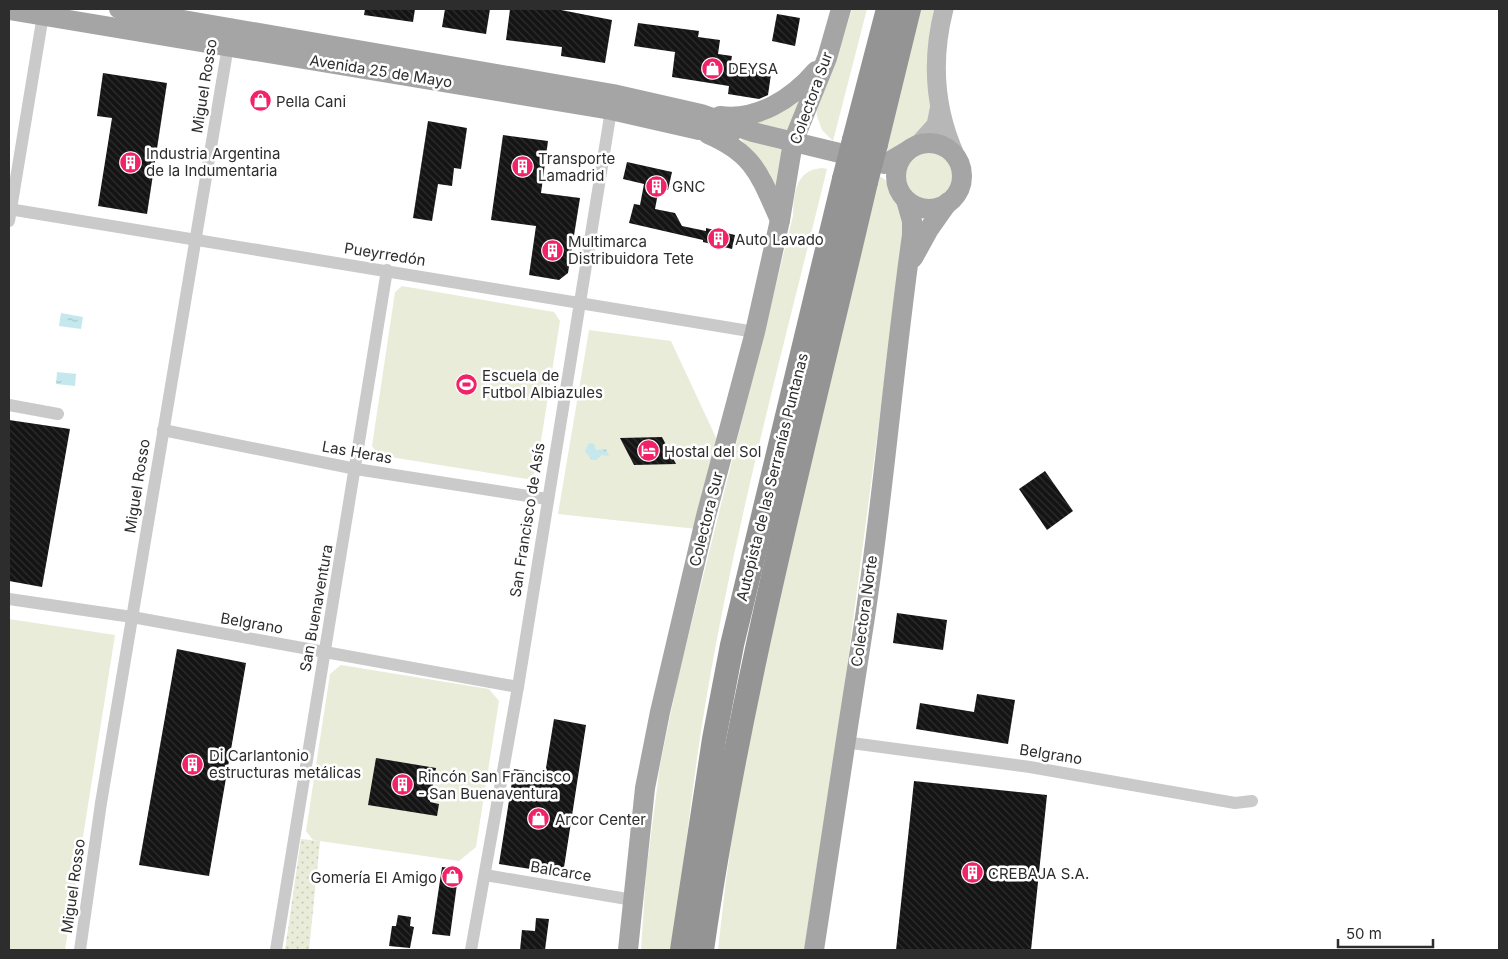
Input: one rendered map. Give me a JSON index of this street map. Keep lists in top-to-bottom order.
{
  "streets": {
    "highway": ["Autopista de las Serranías Puntanas"],
    "main road": ["Avenida 25 de Mayo", "Colectora Sur", "Colectora Norte"],
    "street": [
      "Miguel Rosso",
      "Pueyrredón",
      "Las Heras",
      "San Francisco de Asís",
      "San Buenaventura",
      "Belgrano",
      "Balcarce"
    ]
  },
  "crossings": [
    ["Avenida 25 de Mayo", "Miguel Rosso"],
    ["Avenida 25 de Mayo", "Colectora Sur"],
    ["Avenida 25 de Mayo", "Autopista de las Serranías Puntanas"],
    ["Avenida 25 de Mayo", "San Francisco de Asís"],
    ["Avenida 25 de Mayo", "Colectora Norte"],
    ["Miguel Rosso", "Pueyrredón"],
    ["Miguel Rosso", "Las Heras"],
    ["Miguel Rosso", "Belgrano"],
    ["Colectora Sur", "Pueyrredón"],
    ["Colectora Sur", "Balcarce"],
    ["Pueyrredón", "San Francisco de Asís"],
    ["Pueyrredón", "San Buenaventura"],
    ["Las Heras", "San Francisco de Asís"],
    ["Las Heras", "San Buenaventura"],
    ["San Francisco de Asís", "Belgrano"],
    ["San Francisco de Asís", "Balcarce"],
    ["San Buenaventura", "Belgrano"],
    ["Colectora Norte", "Belgrano"]
  ],
  "places": {
    "shop": [
      "DEYSA",
      "Pella Cani",
      "Arcor Center",
      "Gomería El Amigo"
    ],
    "building": [
      "Industria Argentina de la Indumentaria",
      "Transporte Lamadrid",
      "GNC",
      "Auto Lavado",
      "Multimarca Distribuidora Tete",
      "Di Carlantonio estructuras metálicas",
      "Rincón San Francisco - San Buenaventura",
      "CREBAJA S.A."
    ],
    "sports": ["Escuela de Futbol Albiazules"],
    "hotel": ["Hostal del Sol"]
  },
  "scale_bar": "50 m"
}
